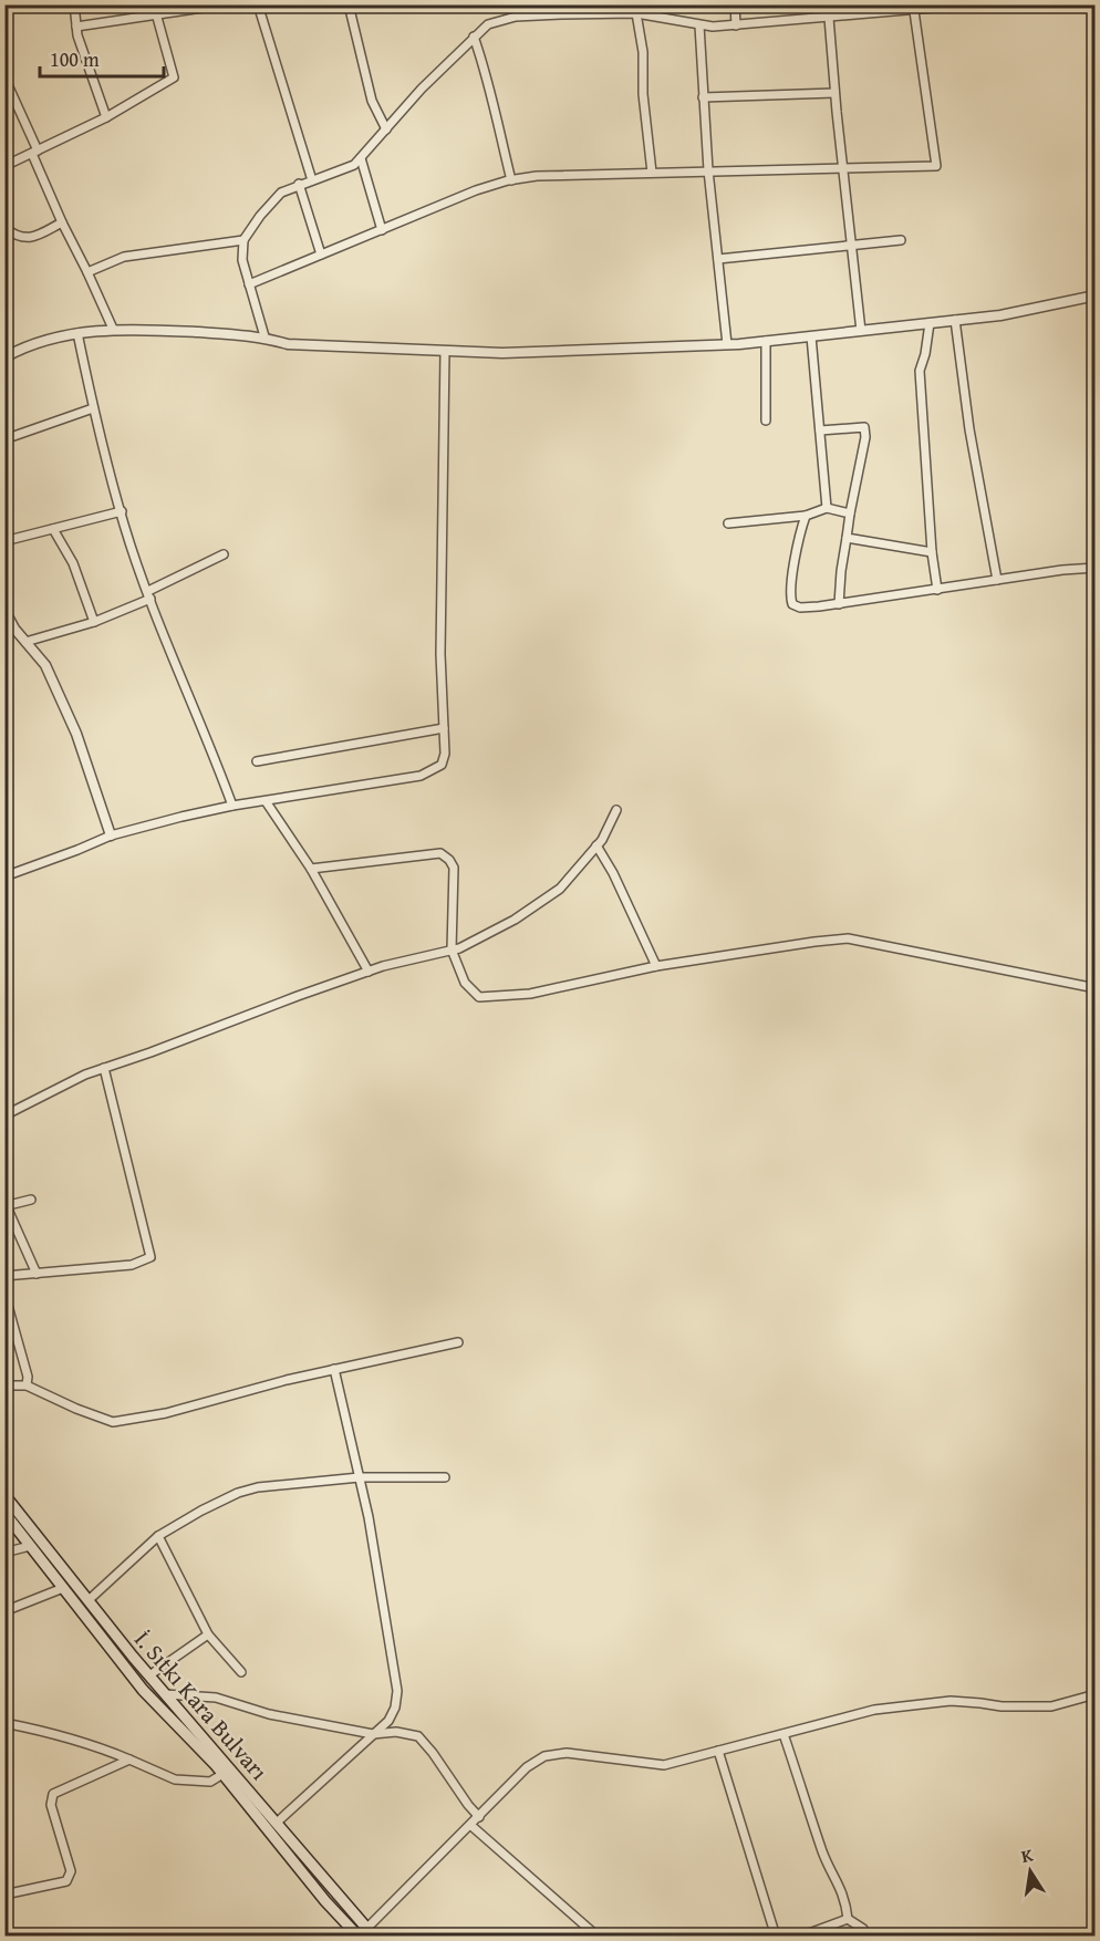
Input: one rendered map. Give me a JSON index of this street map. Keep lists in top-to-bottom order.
{
  "streets": {
    "main road": ["İ. Sıtkı Kara Bulvarı"]
  },
  "scale_bar": "100 m",
  "north": "top"
}
